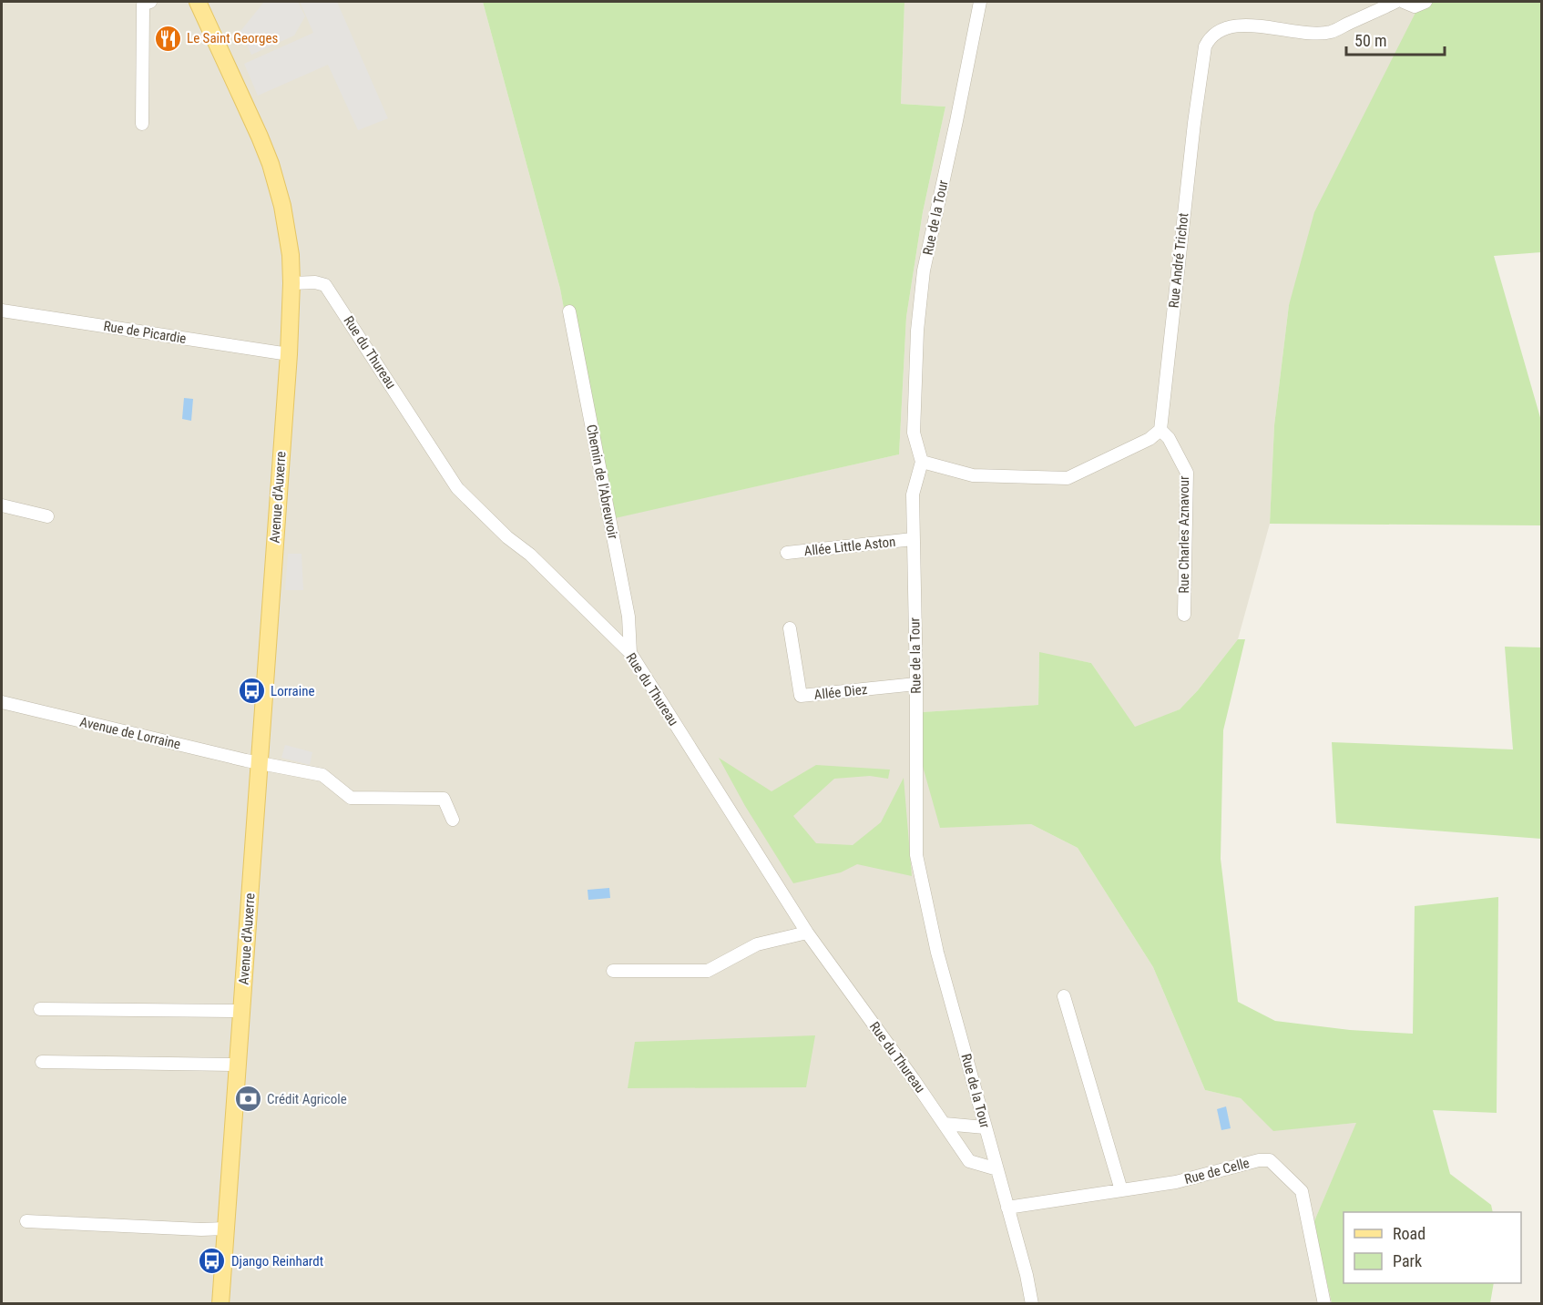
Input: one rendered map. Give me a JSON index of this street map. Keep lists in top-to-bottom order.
{
  "streets": {
    "main road": ["Avenue d'Auxerre"],
    "street": [
      "Rue de la Tour",
      "Rue André Trichot",
      "Rue de Picardie",
      "Rue du Thureau",
      "Chemin de l'Abreuvoir",
      "Rue Charles Aznavour",
      "Allée Little Aston",
      "Allée Diez",
      "Avenue de Lorraine",
      "Rue de Celle"
    ]
  },
  "crossings": [
    ["Rue de la Tour", "Rue du Thureau"],
    ["Rue de la Tour", "Allée Little Aston"],
    ["Rue de la Tour", "Allée Diez"],
    ["Rue de la Tour", "Rue de Celle"],
    ["Rue André Trichot", "Rue Charles Aznavour"],
    ["Rue de Picardie", "Avenue d'Auxerre"],
    ["Rue du Thureau", "Chemin de l'Abreuvoir"],
    ["Rue du Thureau", "Avenue d'Auxerre"],
    ["Avenue d'Auxerre", "Avenue de Lorraine"]
  ],
  "places": {
    "restaurant": ["Le Saint Georges"],
    "bus stop": ["Lorraine", "Django Reinhardt"],
    "bank": ["Crédit Agricole"]
  },
  "legend": ["Road", "Park"],
  "scale_bar": "50 m"
}
